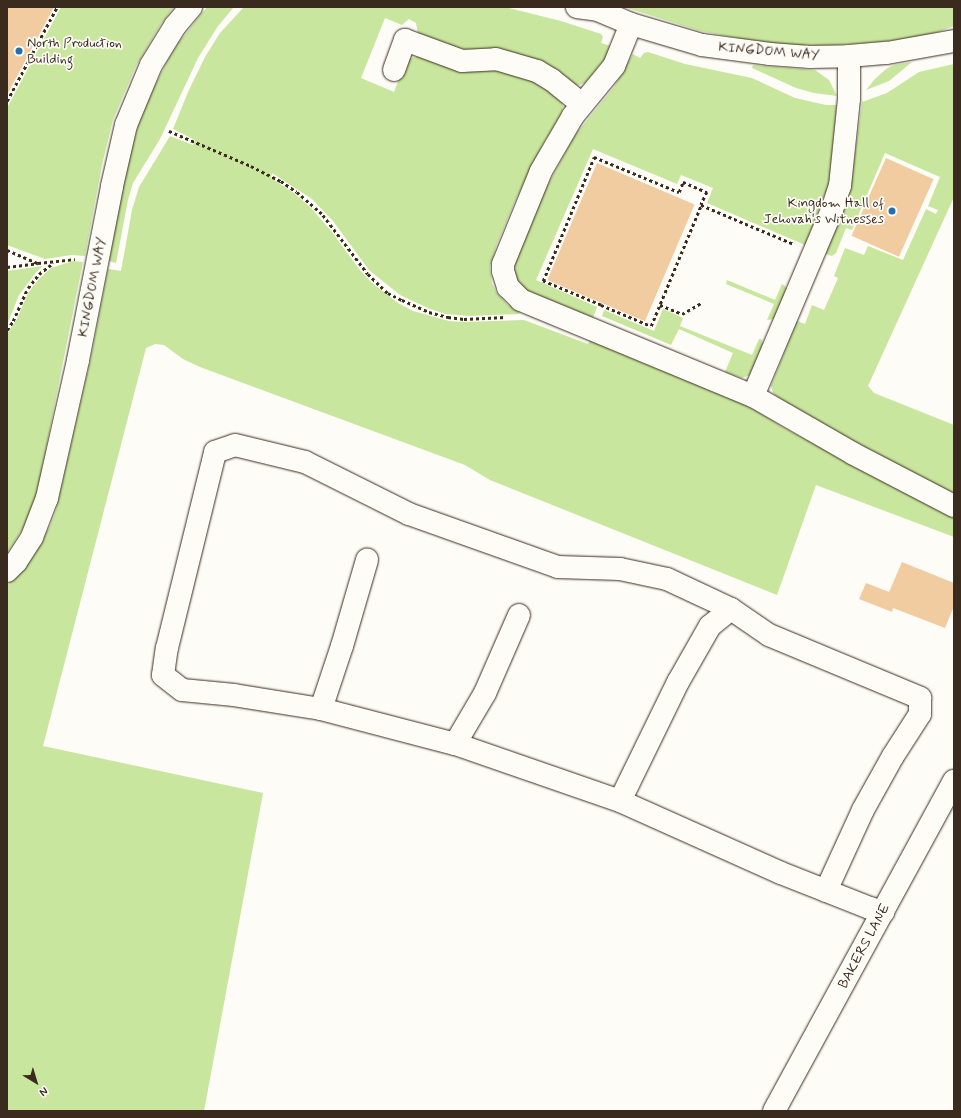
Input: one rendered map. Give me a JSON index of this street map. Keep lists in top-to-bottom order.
{
  "streets": {
    "street": ["KINGDOM WAY", "BAKERS LANE"]
  },
  "places": ["North Production Building", "Kingdom Hall of Jehovah's Witnesses"],
  "north": "bottom right"
}
